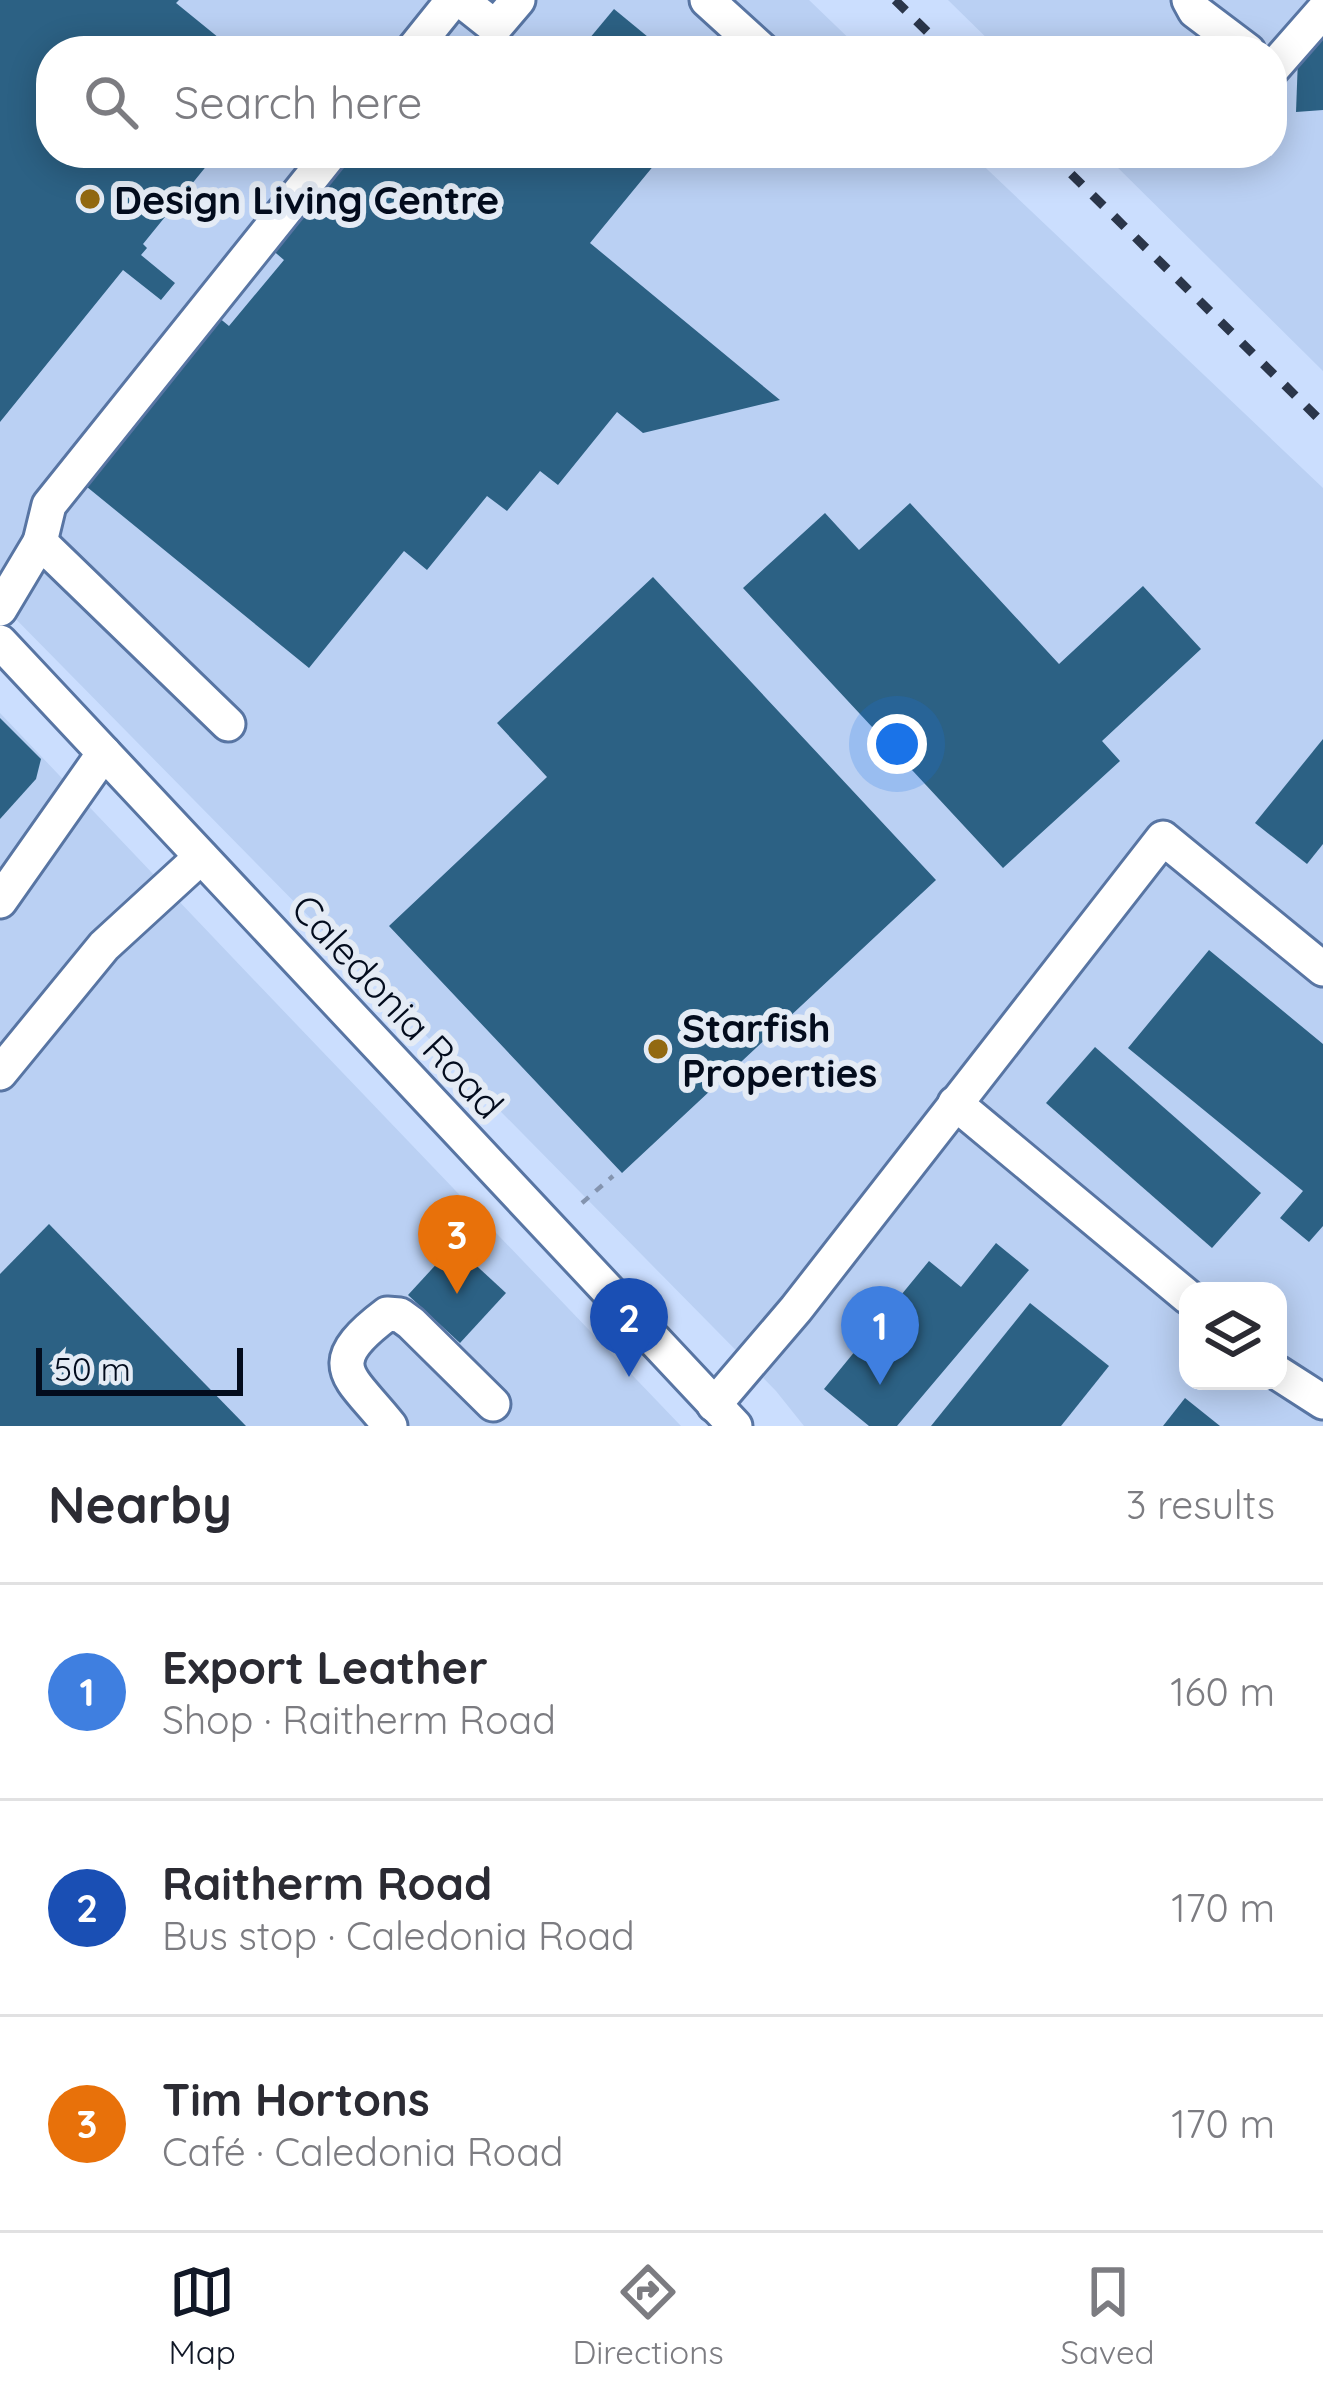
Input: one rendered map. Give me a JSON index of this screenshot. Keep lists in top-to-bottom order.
{
  "streets": {
    "street": ["Caledonia Road"]
  },
  "places": ["Design Living Centre", "Starfish Properties"],
  "scale_bar": "50 m",
  "page": {
    "search": "Search here",
    "pins": ["3", "2", "1"],
    "scale": "50 m",
    "heading": ["Nearby", "3 results"],
    "list": [
      {
        "mark": "1",
        "name": "Export Leather",
        "note": "Shop · Raitherm Road",
        "value": "160 m"
      },
      {
        "mark": "2",
        "name": "Raitherm Road",
        "note": "Bus stop · Caledonia Road",
        "value": "170 m"
      },
      {
        "mark": "3",
        "name": "Tim Hortons",
        "note": "Café · Caledonia Road",
        "value": "170 m"
      }
    ],
    "nav": ["Map", "Directions", "Saved"]
  }
}
